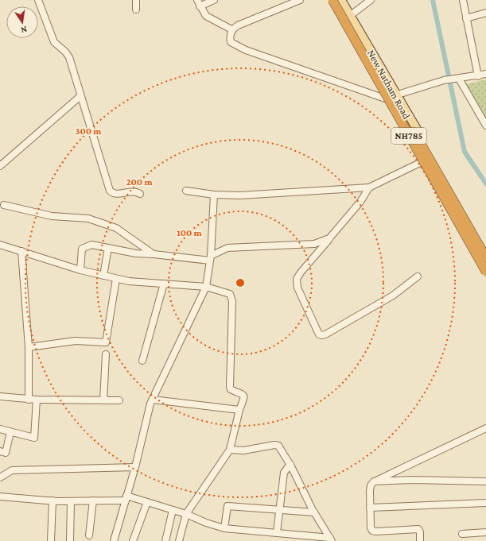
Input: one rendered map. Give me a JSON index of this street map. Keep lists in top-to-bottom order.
{
  "streets": {
    "highway": ["NH785"],
    "main road": ["New Natham Road"]
  },
  "crossings": [
    ["New Natham Road", "NH785"]
  ],
  "north": "bottom",
  "rings": ["300 m", "200 m", "100 m"]
}
